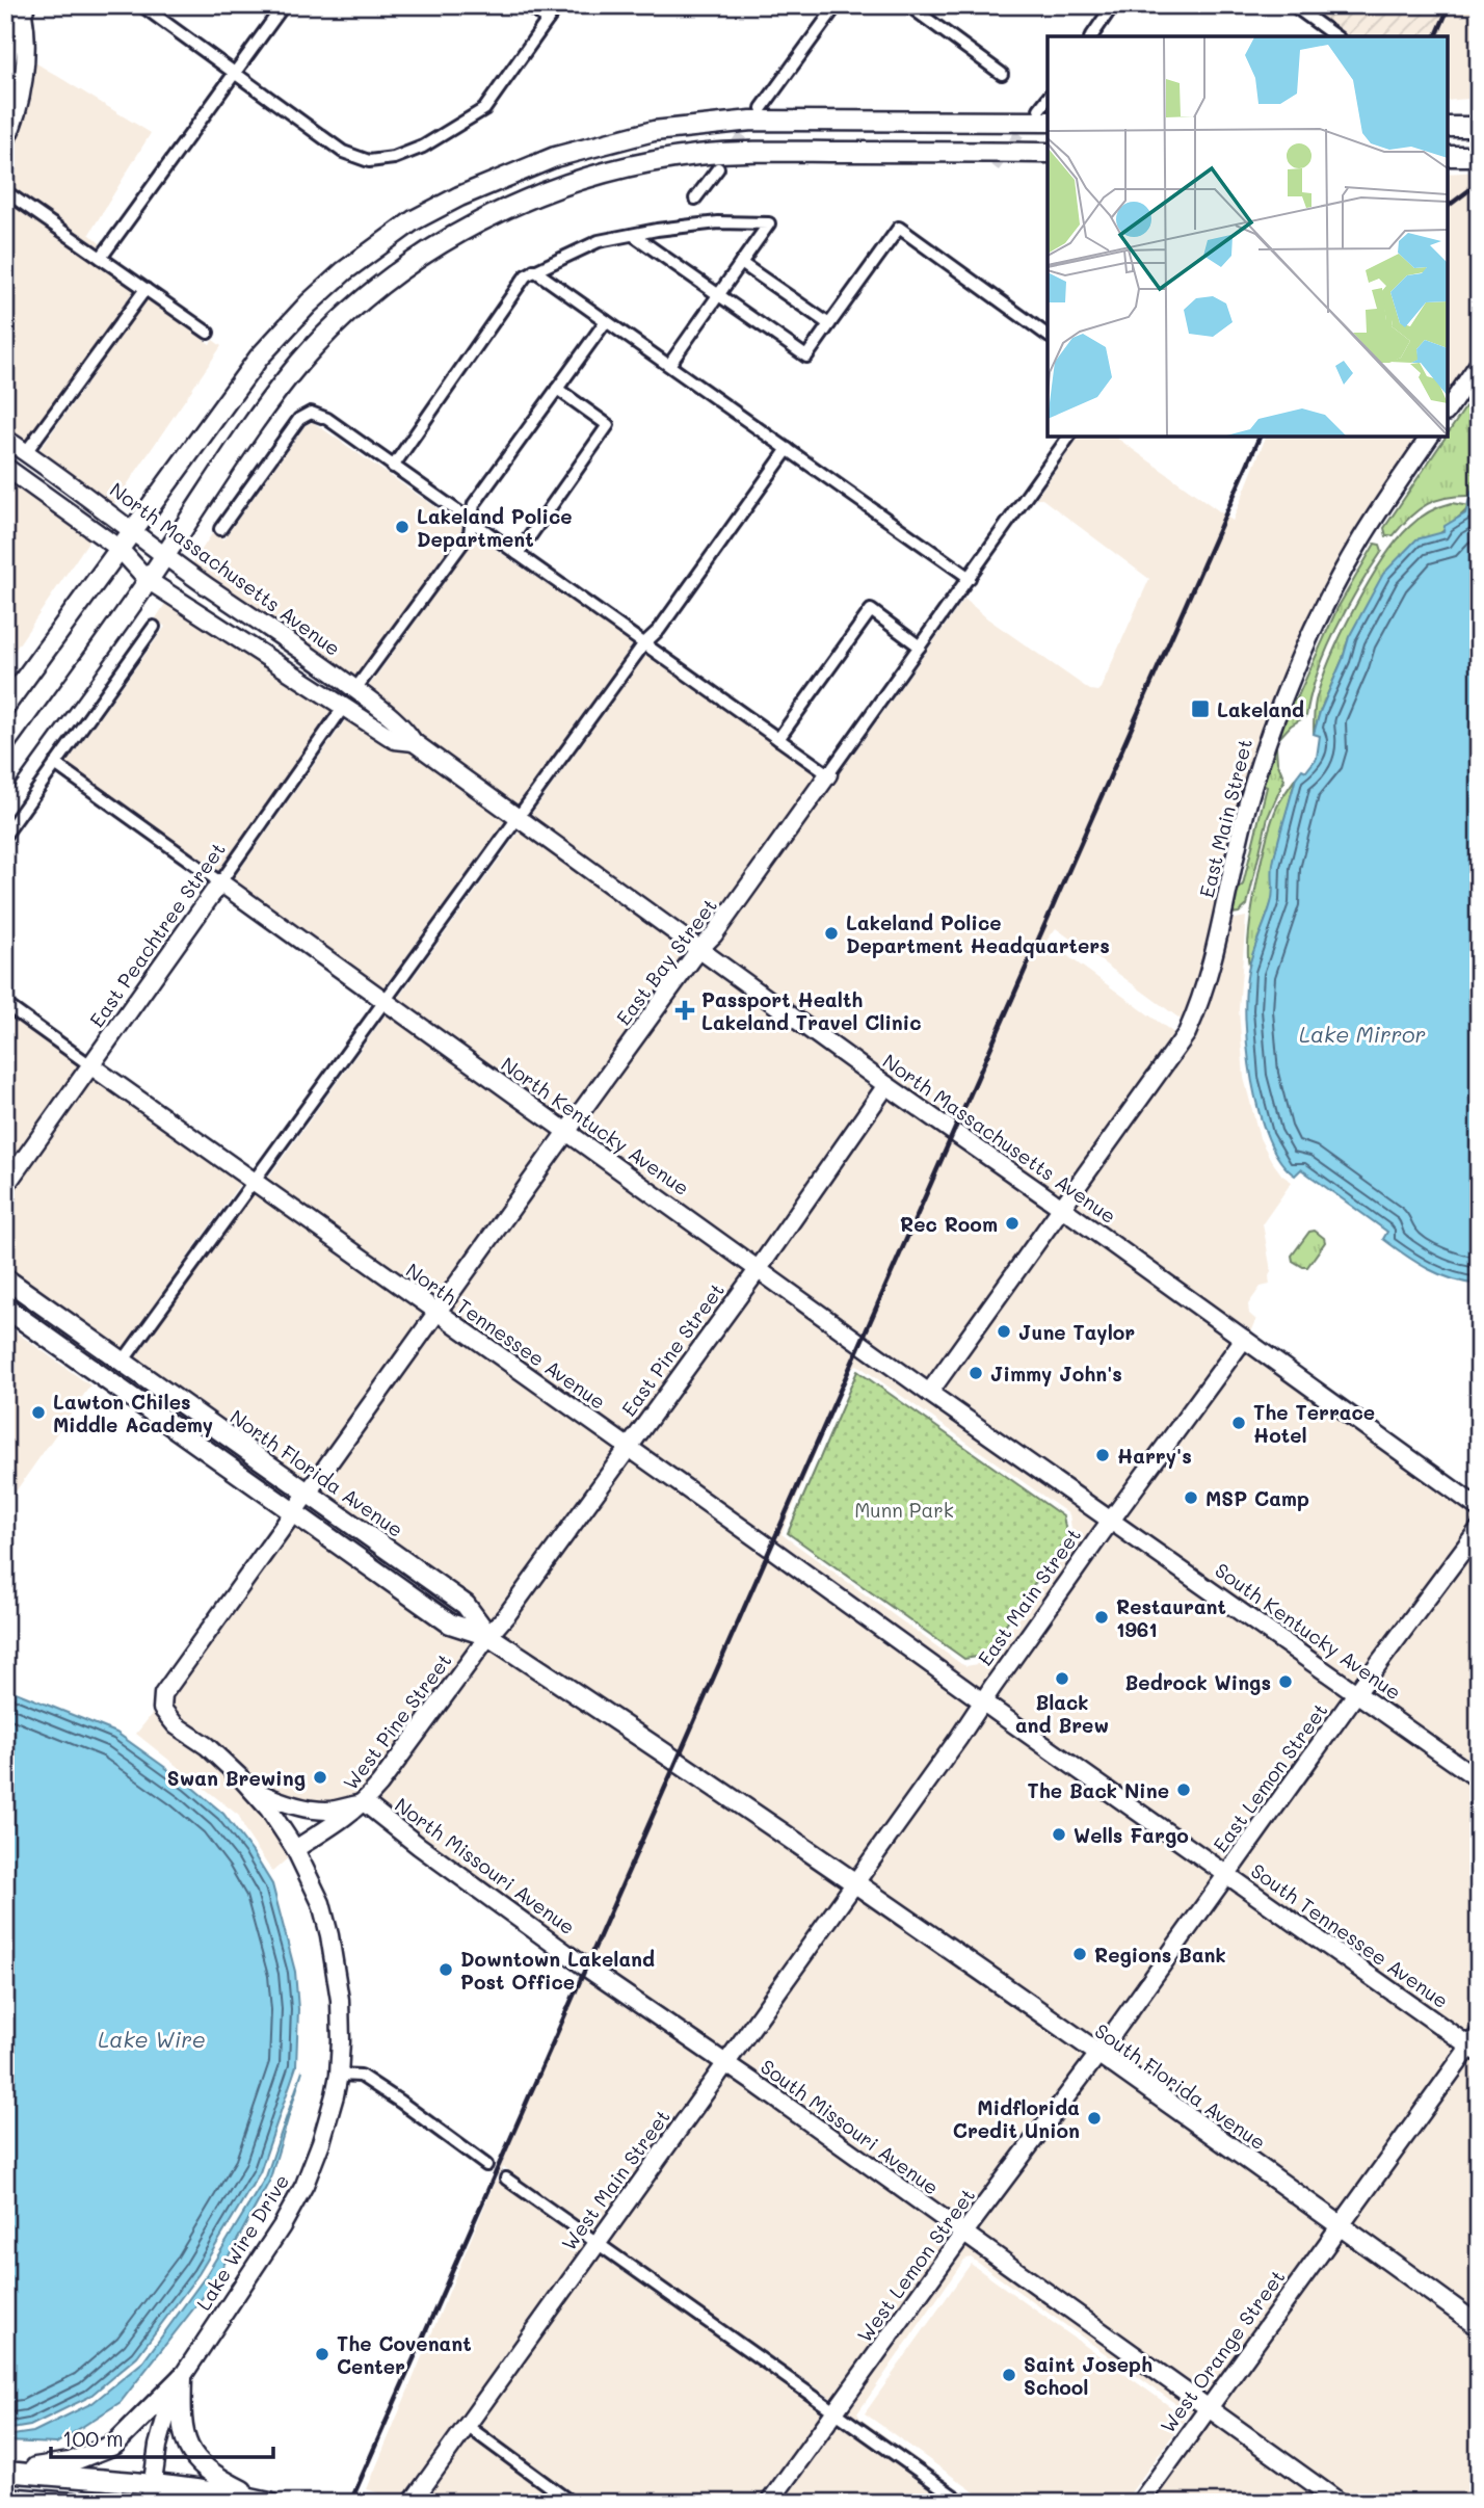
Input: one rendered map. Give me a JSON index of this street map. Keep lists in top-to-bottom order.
{
  "streets": {
    "main road": ["North Florida Avenue", "South Florida Avenue"],
    "street": [
      "North Massachusetts Avenue",
      "East Main Street",
      "East Peachtree Street",
      "East Bay Street",
      "North Kentucky Avenue",
      "North Tennessee Avenue",
      "East Pine Street",
      "South Kentucky Avenue",
      "West Pine Street",
      "East Lemon Street",
      "North Missouri Avenue",
      "South Tennessee Avenue",
      "South Missouri Avenue",
      "West Main Street",
      "Lake Wire Drive",
      "West Lemon Street",
      "West Orange Street"
    ]
  },
  "crossings": [
    ["North Massachusetts Avenue", "East Main Street"],
    ["North Massachusetts Avenue", "East Peachtree Street"],
    ["North Massachusetts Avenue", "East Bay Street"],
    ["North Massachusetts Avenue", "East Pine Street"],
    ["East Main Street", "North Kentucky Avenue"],
    ["East Main Street", "North Tennessee Avenue"],
    ["East Main Street", "North Florida Avenue"],
    ["East Main Street", "South Kentucky Avenue"],
    ["East Main Street", "South Tennessee Avenue"],
    ["East Main Street", "South Florida Avenue"],
    ["East Main Street", "West Main Street"],
    ["East Peachtree Street", "North Kentucky Avenue"],
    ["East Peachtree Street", "North Tennessee Avenue"],
    ["East Bay Street", "North Kentucky Avenue"],
    ["East Bay Street", "North Tennessee Avenue"],
    ["East Bay Street", "North Florida Avenue"],
    ["East Bay Street", "Lake Wire Drive"],
    ["North Kentucky Avenue", "East Pine Street"],
    ["North Kentucky Avenue", "South Kentucky Avenue"],
    ["North Tennessee Avenue", "East Pine Street"],
    ["North Tennessee Avenue", "South Tennessee Avenue"],
    ["East Pine Street", "North Florida Avenue"],
    ["East Pine Street", "West Pine Street"],
    ["North Florida Avenue", "West Pine Street"],
    ["North Florida Avenue", "South Florida Avenue"],
    ["North Florida Avenue", "West Main Street"],
    ["South Kentucky Avenue", "East Lemon Street"],
    ["West Pine Street", "North Missouri Avenue"],
    ["West Pine Street", "Lake Wire Drive"],
    ["East Lemon Street", "South Tennessee Avenue"],
    ["East Lemon Street", "South Florida Avenue"],
    ["East Lemon Street", "West Lemon Street"],
    ["North Missouri Avenue", "South Missouri Avenue"],
    ["North Missouri Avenue", "West Main Street"],
    ["South Tennessee Avenue", "West Orange Street"],
    ["South Florida Avenue", "West Main Street"],
    ["South Florida Avenue", "West Lemon Street"],
    ["South Florida Avenue", "West Orange Street"],
    ["South Missouri Avenue", "West Main Street"],
    ["South Missouri Avenue", "West Lemon Street"],
    ["South Missouri Avenue", "West Orange Street"]
  ],
  "water": ["Lake Mirror", "Lake Wire"],
  "parks": ["Munn Park"],
  "places": {
    "other": [
      "Lakeland Police Department",
      "Lakeland Police Department Headquarters",
      "Rec Room",
      "June Taylor",
      "Jimmy John's",
      "Lawton Chiles Middle Academy",
      "The Terrace Hotel",
      "Harry's",
      "MSP Camp",
      "Restaurant 1961",
      "Black and Brew",
      "Bedrock Wings",
      "Swan Brewing",
      "The Back Nine",
      "Wells Fargo",
      "Regions Bank",
      "Downtown Lakeland Post Office",
      "Midflorida Credit Union",
      "The Covenant Center",
      "Saint Joseph School"
    ],
    "transit": ["Lakeland"],
    "health": ["Passport Health Lakeland Travel Clinic"]
  },
  "scale_bar": "100 m"
}
